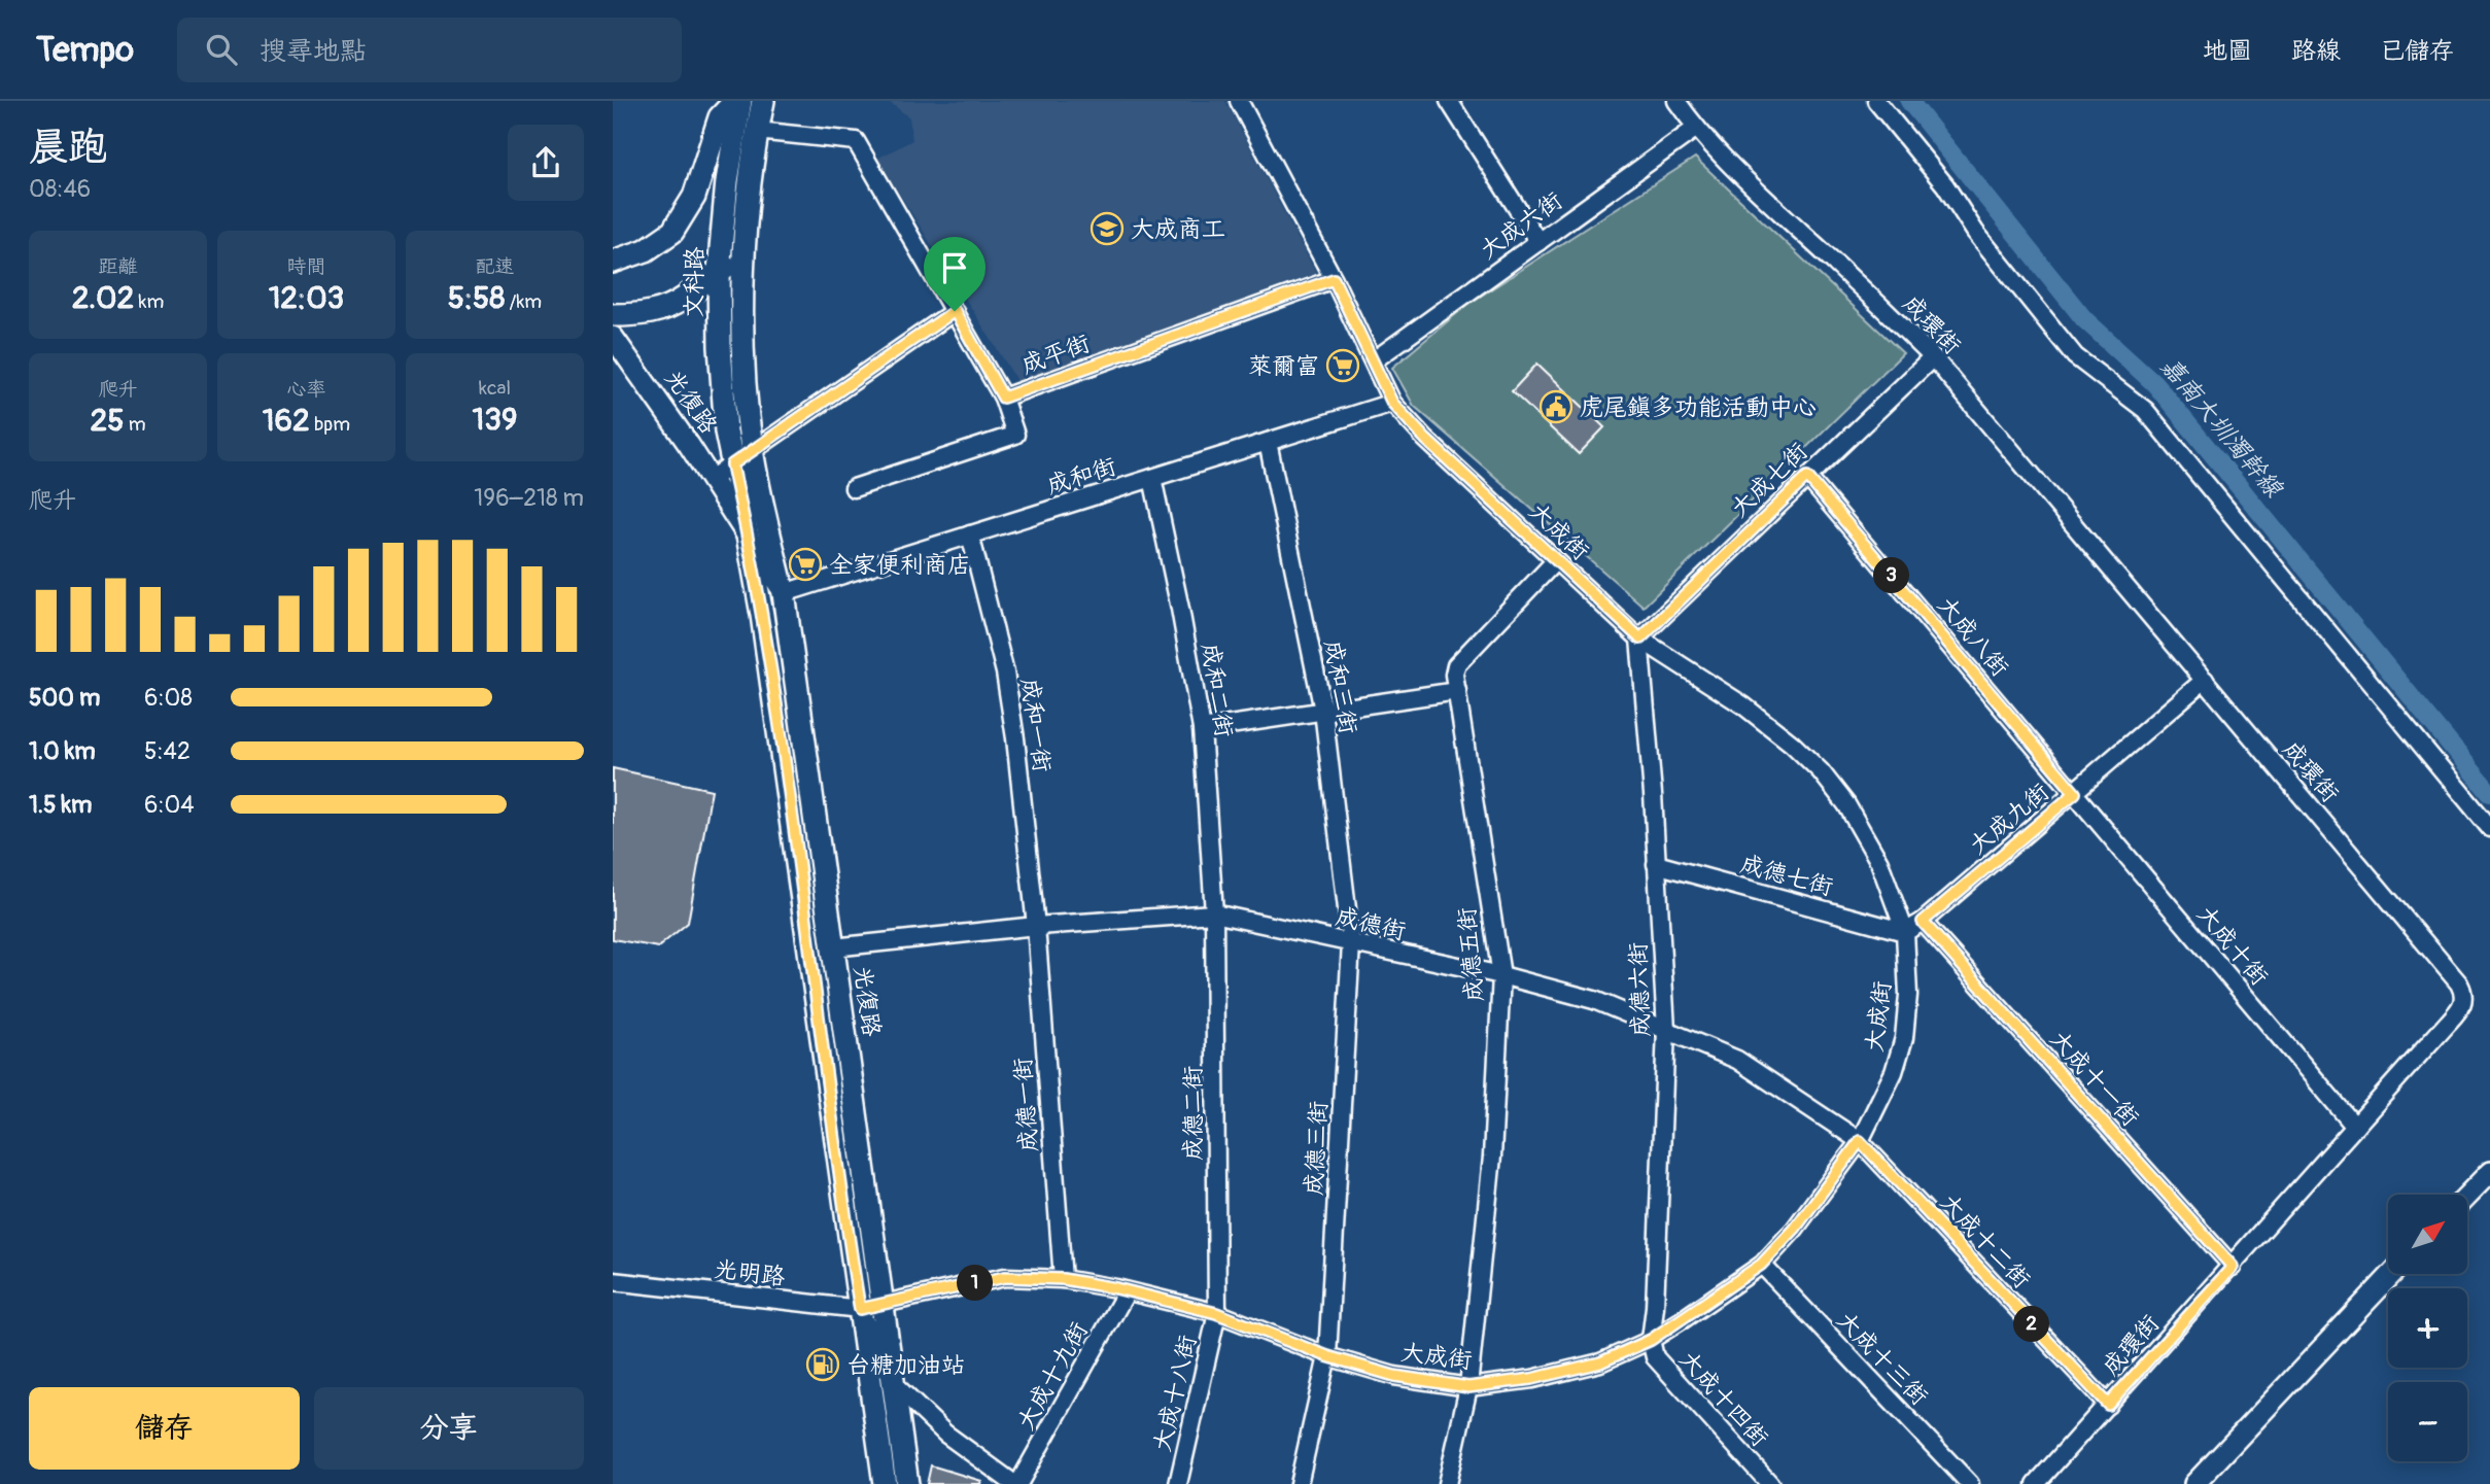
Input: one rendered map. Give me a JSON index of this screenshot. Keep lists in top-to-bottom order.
{
  "streets": {
    "main road": ["文科路", "光復路"],
    "street": [
      "大成六街",
      "成環街",
      "成平街",
      "成和街",
      "大成七街",
      "大成街",
      "大成八街",
      "成和三街",
      "成和二街",
      "成和一街",
      "大成九街",
      "成德七街",
      "成德街",
      "大成十街",
      "成德五街",
      "成德六街",
      "大成十一街",
      "成德一街",
      "成德二街",
      "成德三街",
      "大成十二街",
      "光明路",
      "大成十三街",
      "大成十九街",
      "大成十八街",
      "大成十四街"
    ]
  },
  "crossings": [
    ["大成六街", "成環街"],
    ["大成六街", "大成街"],
    ["文科路", "光復路"],
    ["成環街", "大成七街"],
    ["成環街", "大成九街"],
    ["成環街", "大成十街"],
    ["成環街", "大成十一街"],
    ["成環街", "大成十二街"],
    ["成平街", "大成街"],
    ["光復路", "成和街"],
    ["光復路", "大成街"],
    ["光復路", "成德街"],
    ["光復路", "光明路"],
    ["成和街", "大成街"],
    ["成和街", "成和三街"],
    ["成和街", "成和二街"],
    ["成和街", "成和一街"],
    ["大成七街", "大成街"],
    ["大成七街", "大成八街"],
    ["大成七街", "成德六街"],
    ["大成街", "大成九街"],
    ["大成街", "成德七街"],
    ["大成街", "成德街"],
    ["大成街", "成德五街"],
    ["大成街", "成德六街"],
    ["大成街", "成德一街"],
    ["大成街", "成德二街"],
    ["大成街", "成德三街"],
    ["大成街", "大成十二街"],
    ["大成街", "光明路"],
    ["大成街", "大成十三街"],
    ["大成街", "大成十九街"],
    ["大成街", "大成十八街"],
    ["大成街", "大成十四街"],
    ["大成八街", "大成九街"],
    ["大成八街", "大成十街"],
    ["成和三街", "成德街"],
    ["成和三街", "成德三街"],
    ["成和二街", "成德街"],
    ["成和二街", "成德二街"],
    ["成和一街", "成德街"],
    ["成和一街", "成德一街"],
    ["大成九街", "成德七街"],
    ["大成九街", "大成十街"],
    ["大成九街", "大成十一街"],
    ["成德七街", "成德六街"],
    ["成德街", "成德五街"],
    ["成德街", "成德六街"],
    ["成德街", "成德一街"],
    ["成德街", "成德二街"],
    ["成德街", "成德三街"],
    ["成德街", "大成十二街"],
    ["成德六街", "大成十四街"],
    ["成德二街", "大成十八街"]
  ],
  "water": ["嘉南大圳濁幹線"],
  "places": {
    "school or university": ["大成商工"],
    "supermarket": ["萊爾富", "全家便利商店"],
    "public building": ["虎尾鎮多功能活動中心"],
    "fuel station": ["台糖加油站"]
  },
  "north": "top right",
  "page": {
    "header": "Tempo",
    "search": "搜尋地點",
    "nav": ["地圖", "路線", "已儲存"],
    "heading": ["晨跑", "08:46"],
    "stats": [
      ["距離", "2.02 km"],
      ["時間", "12:03"],
      ["配速", "5:58 /km"],
      ["爬升", "25 m"],
      ["心率", "162 bpm"],
      ["kcal", "139"]
    ],
    "chart": ["爬升", "196–218 m"],
    "pins": ["3", "1", "2"],
    "list": [
      {
        "name": "500 m",
        "note": "6:08"
      },
      {
        "name": "1.0 km",
        "note": "5:42"
      },
      {
        "name": "1.5 km",
        "note": "6:04"
      }
    ],
    "map_buttons": ["+", "−"],
    "buttons": ["儲存", "分享"]
  }
}
